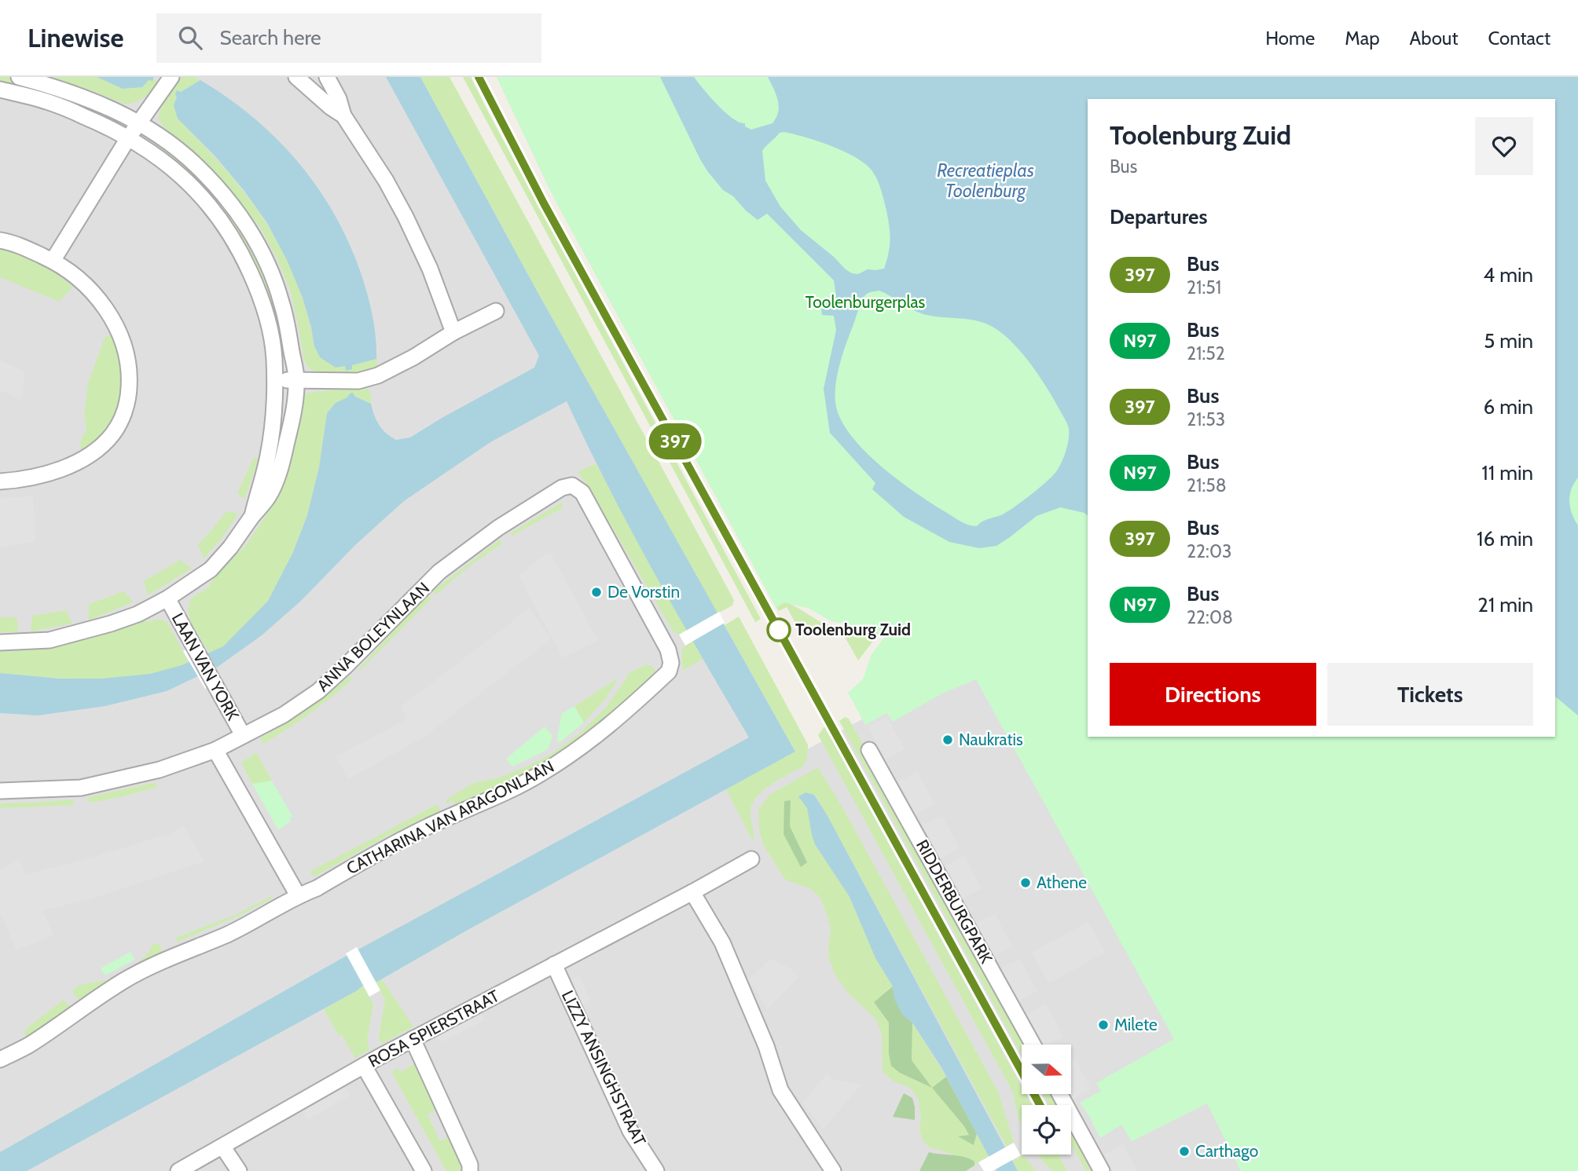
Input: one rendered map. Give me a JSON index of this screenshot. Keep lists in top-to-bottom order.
{
  "streets": {
    "street": [
      "ANNA BOLEYNLAAN",
      "LAAN VAN YORK",
      "CATHARINA VAN ARAGONLAAN",
      "RIDDERBURGPARK",
      "ROSA SPIERSTRAAT",
      "LIZZY ANSINGHSTRAAT"
    ]
  },
  "crossings": [
    ["ANNA BOLEYNLAAN", "LAAN VAN YORK"],
    ["ANNA BOLEYNLAAN", "CATHARINA VAN ARAGONLAAN"],
    ["ROSA SPIERSTRAAT", "LIZZY ANSINGHSTRAAT"]
  ],
  "water": ["Recreatieplas Toolenburg"],
  "parks": ["Toolenburgerplas"],
  "places": [
    "De Vorstin",
    "Toolenburg Zuid",
    "Naukratis",
    "Athene",
    "Milete",
    "Carthago"
  ],
  "lines": ["bus line 397"],
  "north": "right",
  "page": {
    "header": "Linewise",
    "search": "Search here",
    "nav": [
      "Home",
      "Map",
      "About",
      "Contact"
    ],
    "on_map": "397",
    "heading": [
      ["Toolenburg Zuid", "Bus"],
      "Departures"
    ],
    "list": [
      {
        "mark": "397",
        "name": "Bus",
        "note": "21:51",
        "value": "4 min"
      },
      {
        "mark": "N97",
        "name": "Bus",
        "note": "21:52",
        "value": "5 min"
      },
      {
        "mark": "397",
        "name": "Bus",
        "note": "21:53",
        "value": "6 min"
      },
      {
        "mark": "N97",
        "name": "Bus",
        "note": "21:58",
        "value": "11 min"
      },
      {
        "mark": "397",
        "name": "Bus",
        "note": "22:03",
        "value": "16 min"
      },
      {
        "mark": "N97",
        "name": "Bus",
        "note": "22:08",
        "value": "21 min"
      }
    ],
    "buttons": ["Directions", "Tickets"]
  }
}
